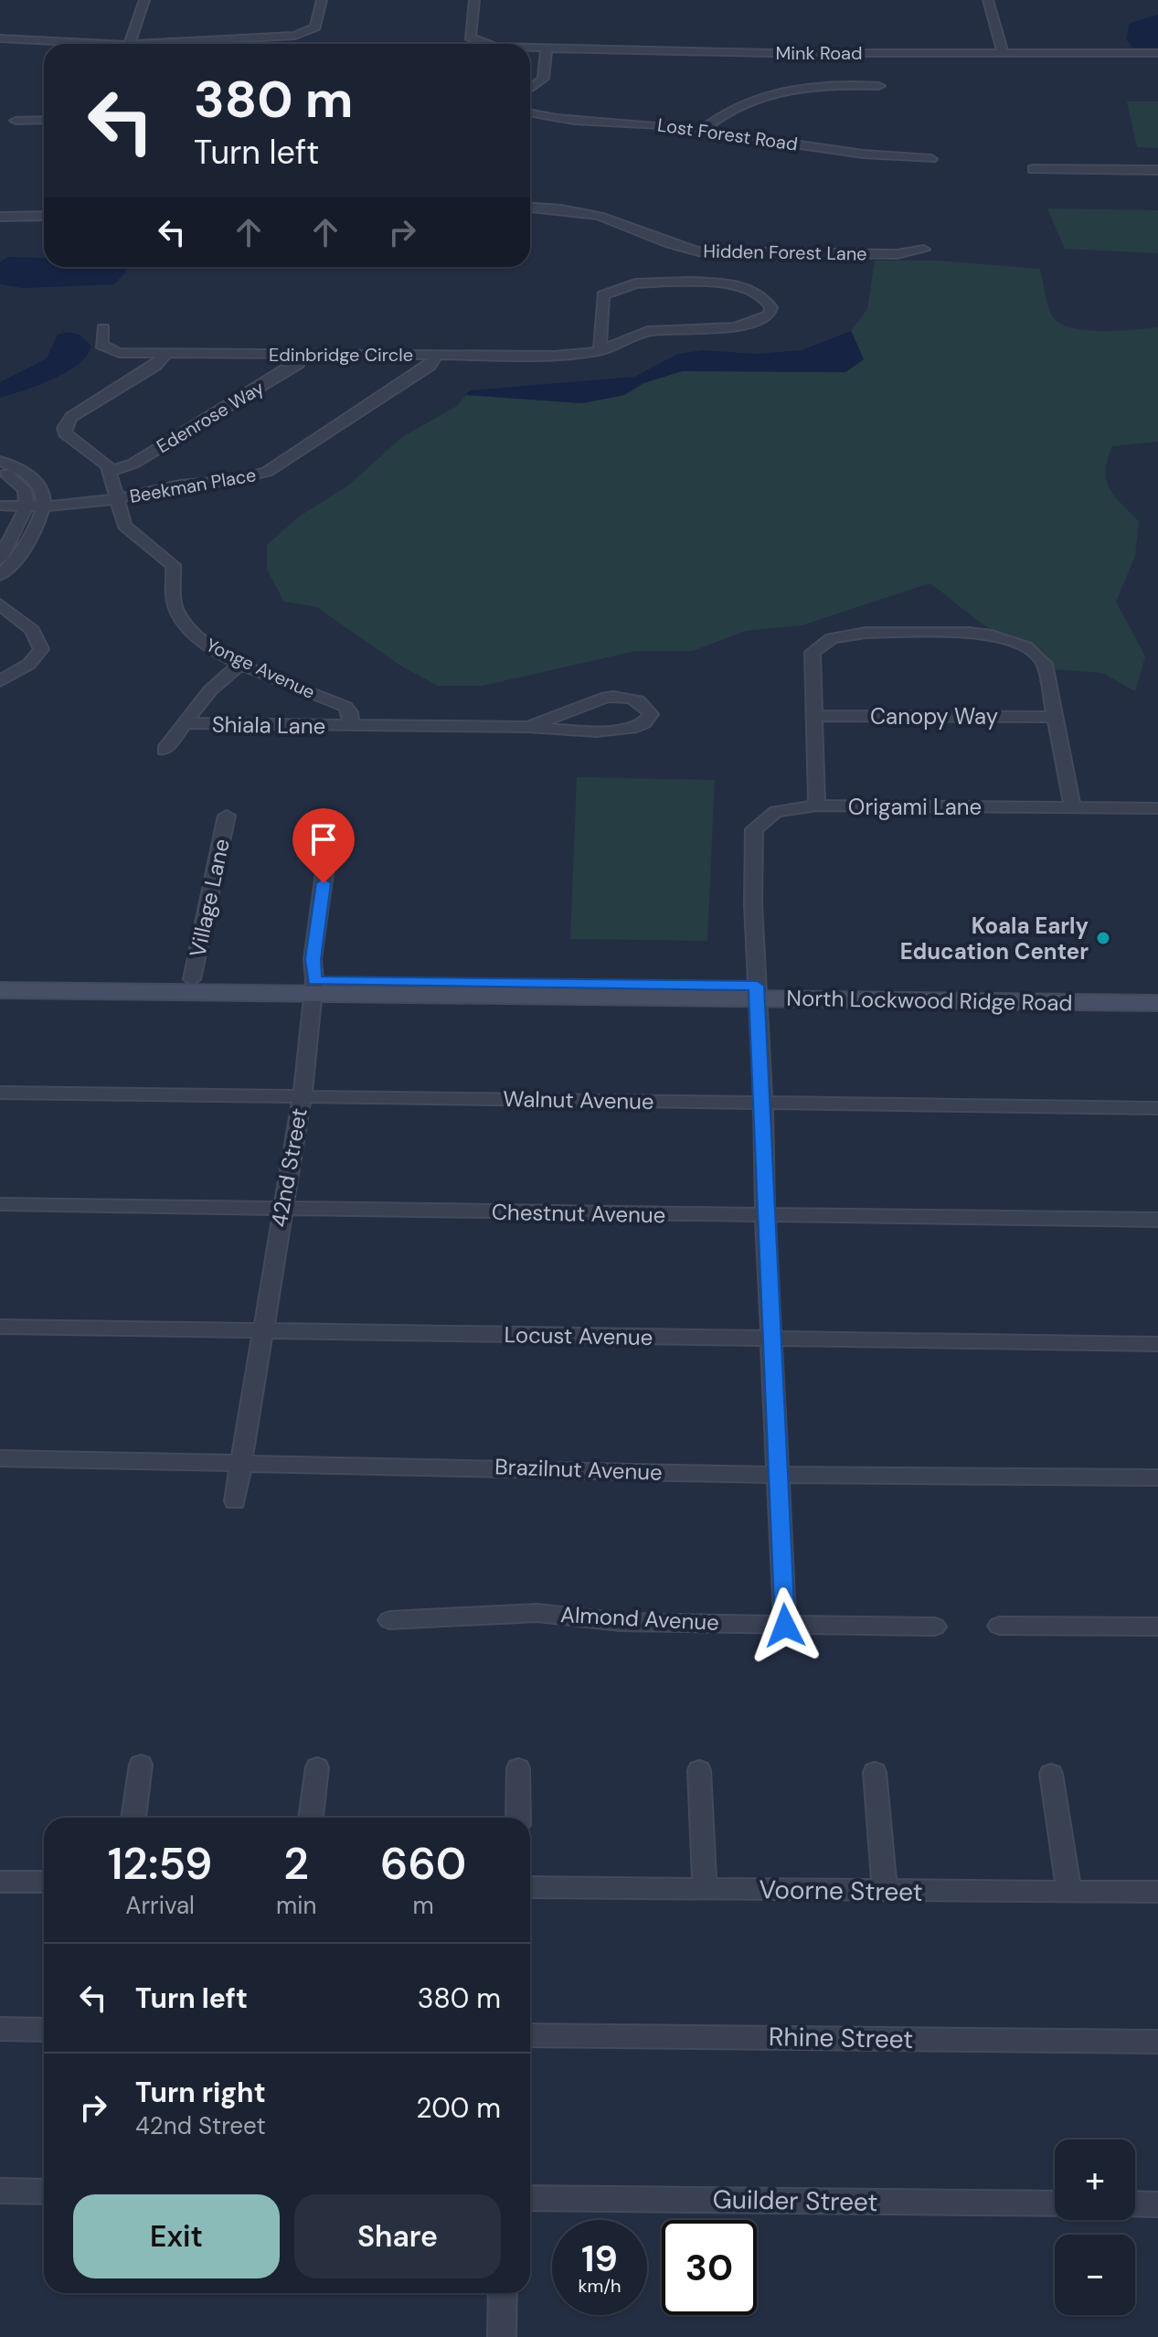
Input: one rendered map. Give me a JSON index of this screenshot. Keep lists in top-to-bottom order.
{
  "streets": {
    "main road": ["North Lockwood Ridge Road"],
    "street": [
      "Mink Road",
      "Lost Forest Road",
      "Hidden Forest Lane",
      "Edinbridge Circle",
      "Edenrose Way",
      "Beekman Place",
      "Yonge Avenue",
      "Canopy Way",
      "Shiala Lane",
      "Origami Lane",
      "Village Lane",
      "Walnut Avenue",
      "42nd Street",
      "Chestnut Avenue",
      "Locust Avenue",
      "Brazilnut Avenue",
      "Almond Avenue",
      "Voorne Street",
      "Rhine Street",
      "Guilder Street"
    ]
  },
  "crossings": [
    ["Edinbridge Circle", "Edenrose Way"],
    ["Edinbridge Circle", "Beekman Place"],
    ["Edenrose Way", "Yonge Avenue"],
    ["Beekman Place", "Yonge Avenue"],
    ["Yonge Avenue", "Shiala Lane"],
    ["Origami Lane", "North Lockwood Ridge Road"],
    ["Village Lane", "North Lockwood Ridge Road"],
    ["North Lockwood Ridge Road", "42nd Street"],
    ["Walnut Avenue", "42nd Street"],
    ["42nd Street", "Chestnut Avenue"],
    ["42nd Street", "Locust Avenue"],
    ["42nd Street", "Brazilnut Avenue"]
  ],
  "places": ["Koala Early Education Center"],
  "page": {
    "turn": ["380 m", "Turn left"],
    "eta": [
      "12:59",
      "Arrival",
      "2",
      "min",
      "660",
      "m"
    ],
    "list": [
      {
        "name": "Turn left",
        "value": "380 m"
      },
      {
        "name": "Turn right",
        "note": "42nd Street",
        "value": "200 m"
      }
    ],
    "map_buttons": ["+", "−"],
    "buttons": ["Exit", "Share"],
    "speed": "19 km/h",
    "limit": "30"
  }
}
